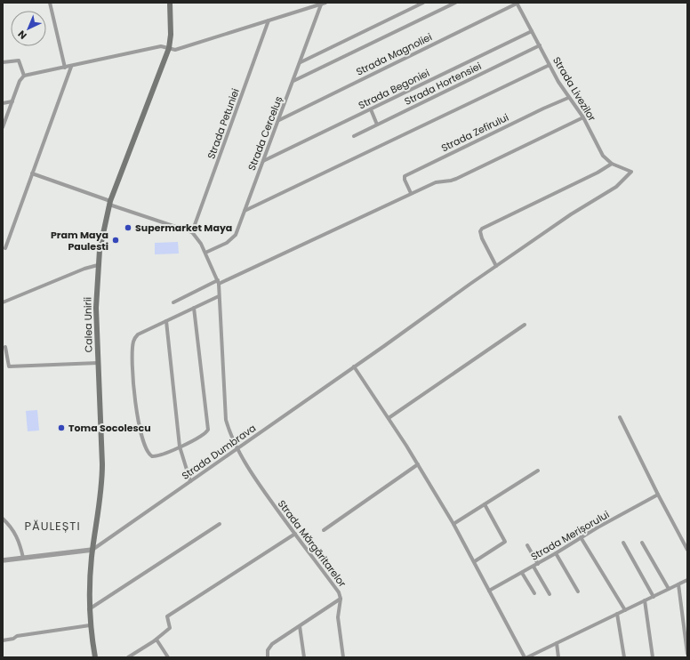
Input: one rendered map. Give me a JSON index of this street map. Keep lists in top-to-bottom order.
{
  "streets": {
    "main road": ["Calea Unirii"],
    "street": [
      "Strada Magnoliei",
      "Strada Hortensiei",
      "Strada Begoniei",
      "Strada Livezilor",
      "Strada Petuniei",
      "Strada Zefirului",
      "Strada Cerceluș",
      "Strada Dumbrava",
      "Strada Merișorului",
      "Strada Mărgăritarelor"
    ]
  },
  "crossings": [
    ["Strada Magnoliei", "Strada Livezilor"],
    ["Strada Magnoliei", "Strada Cerceluș"],
    ["Strada Hortensiei", "Strada Livezilor"],
    ["Strada Begoniei", "Strada Livezilor"],
    ["Strada Begoniei", "Strada Cerceluș"],
    ["Strada Livezilor", "Strada Zefirului"],
    ["Strada Livezilor", "Strada Dumbrava"],
    ["Calea Unirii", "Strada Dumbrava"],
    ["Strada Dumbrava", "Strada Mărgăritarelor"]
  ],
  "districts": ["PĂULEȘTI"],
  "places": ["Supermarket Maya", "Pram Maya Paulesti", "Toma Socolescu"],
  "north": "bottom left"
}
